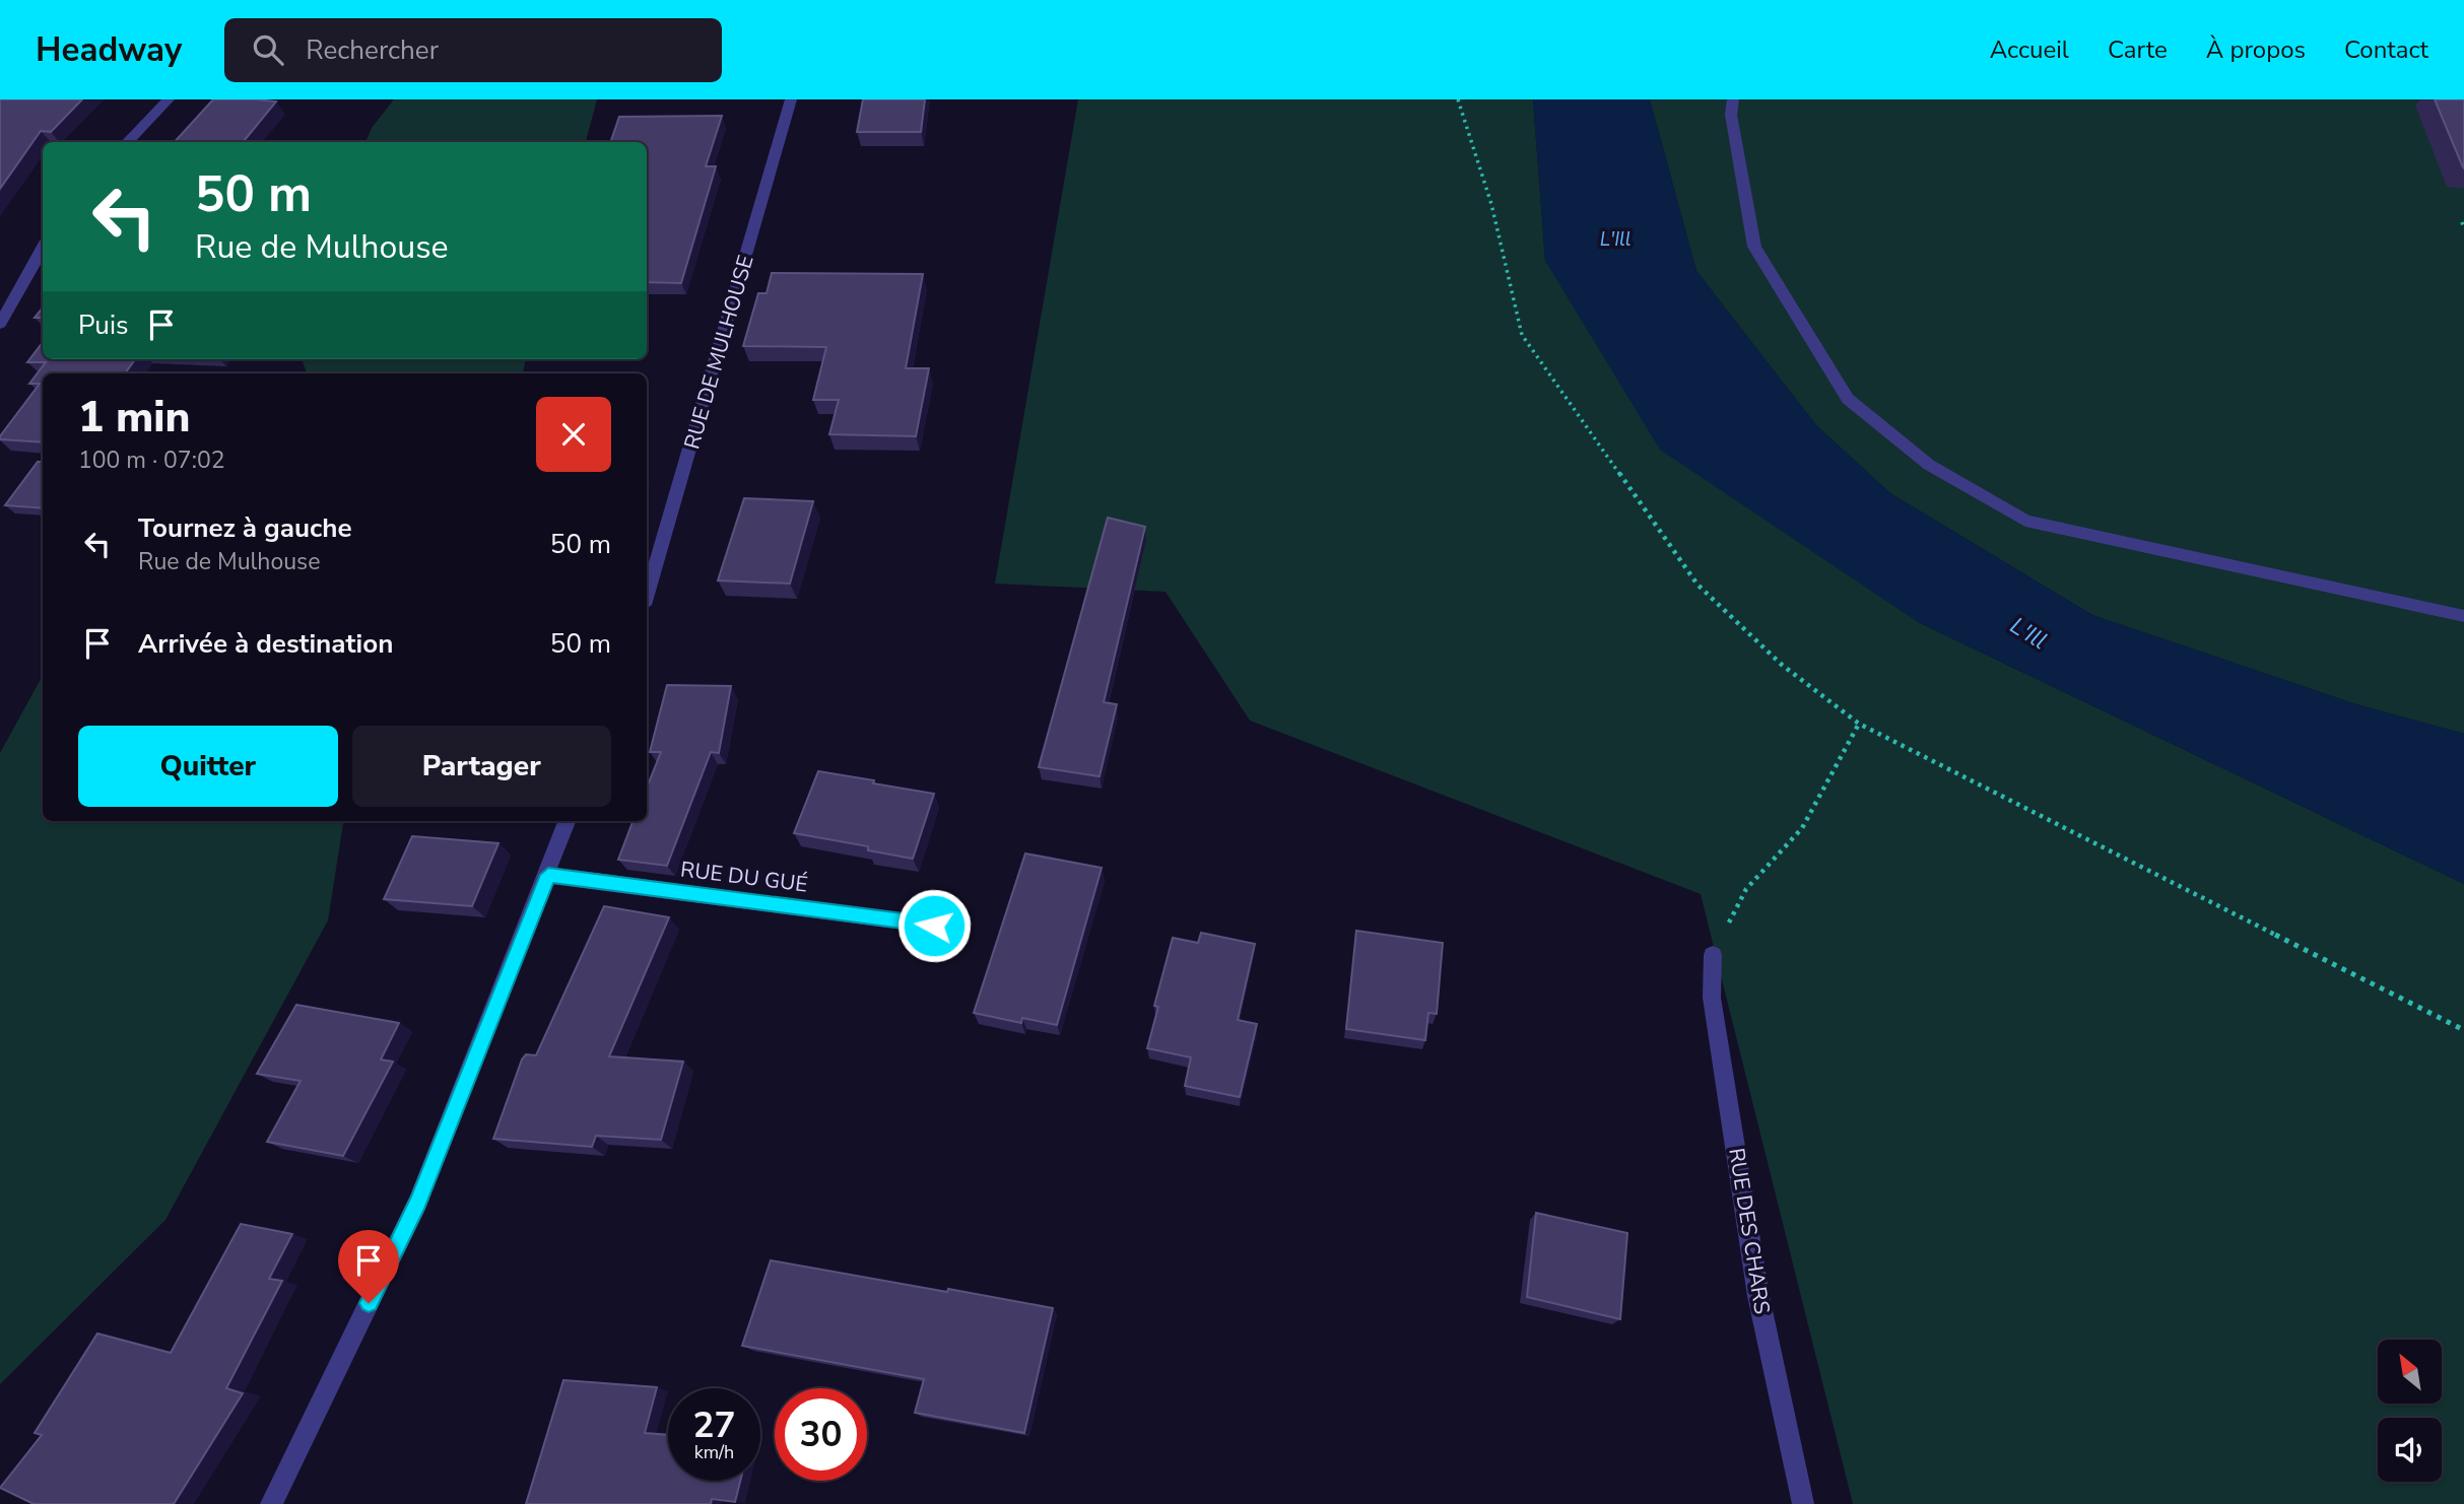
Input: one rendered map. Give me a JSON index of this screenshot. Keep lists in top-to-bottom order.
{
  "streets": {
    "street": ["RUE DE MULHOUSE", "RUE DU GUÉ", "RUE DES CHARS"]
  },
  "water": ["L'Ill"],
  "north": "top left",
  "page": {
    "header": "Headway",
    "search": "Rechercher",
    "nav": [
      "Accueil",
      "Carte",
      "À propos",
      "Contact"
    ],
    "turn": ["50 m", "Rue de Mulhouse"],
    "then": "Puis",
    "heading": ["1 min", "100 m · 07:02"],
    "list": [
      {
        "name": "Tournez à gauche",
        "note": "Rue de Mulhouse",
        "value": "50 m"
      },
      {
        "name": "Arrivée à destination",
        "value": "50 m"
      }
    ],
    "buttons": ["Quitter", "Partager"],
    "speed": "27 km/h",
    "limit": "30"
  }
}
